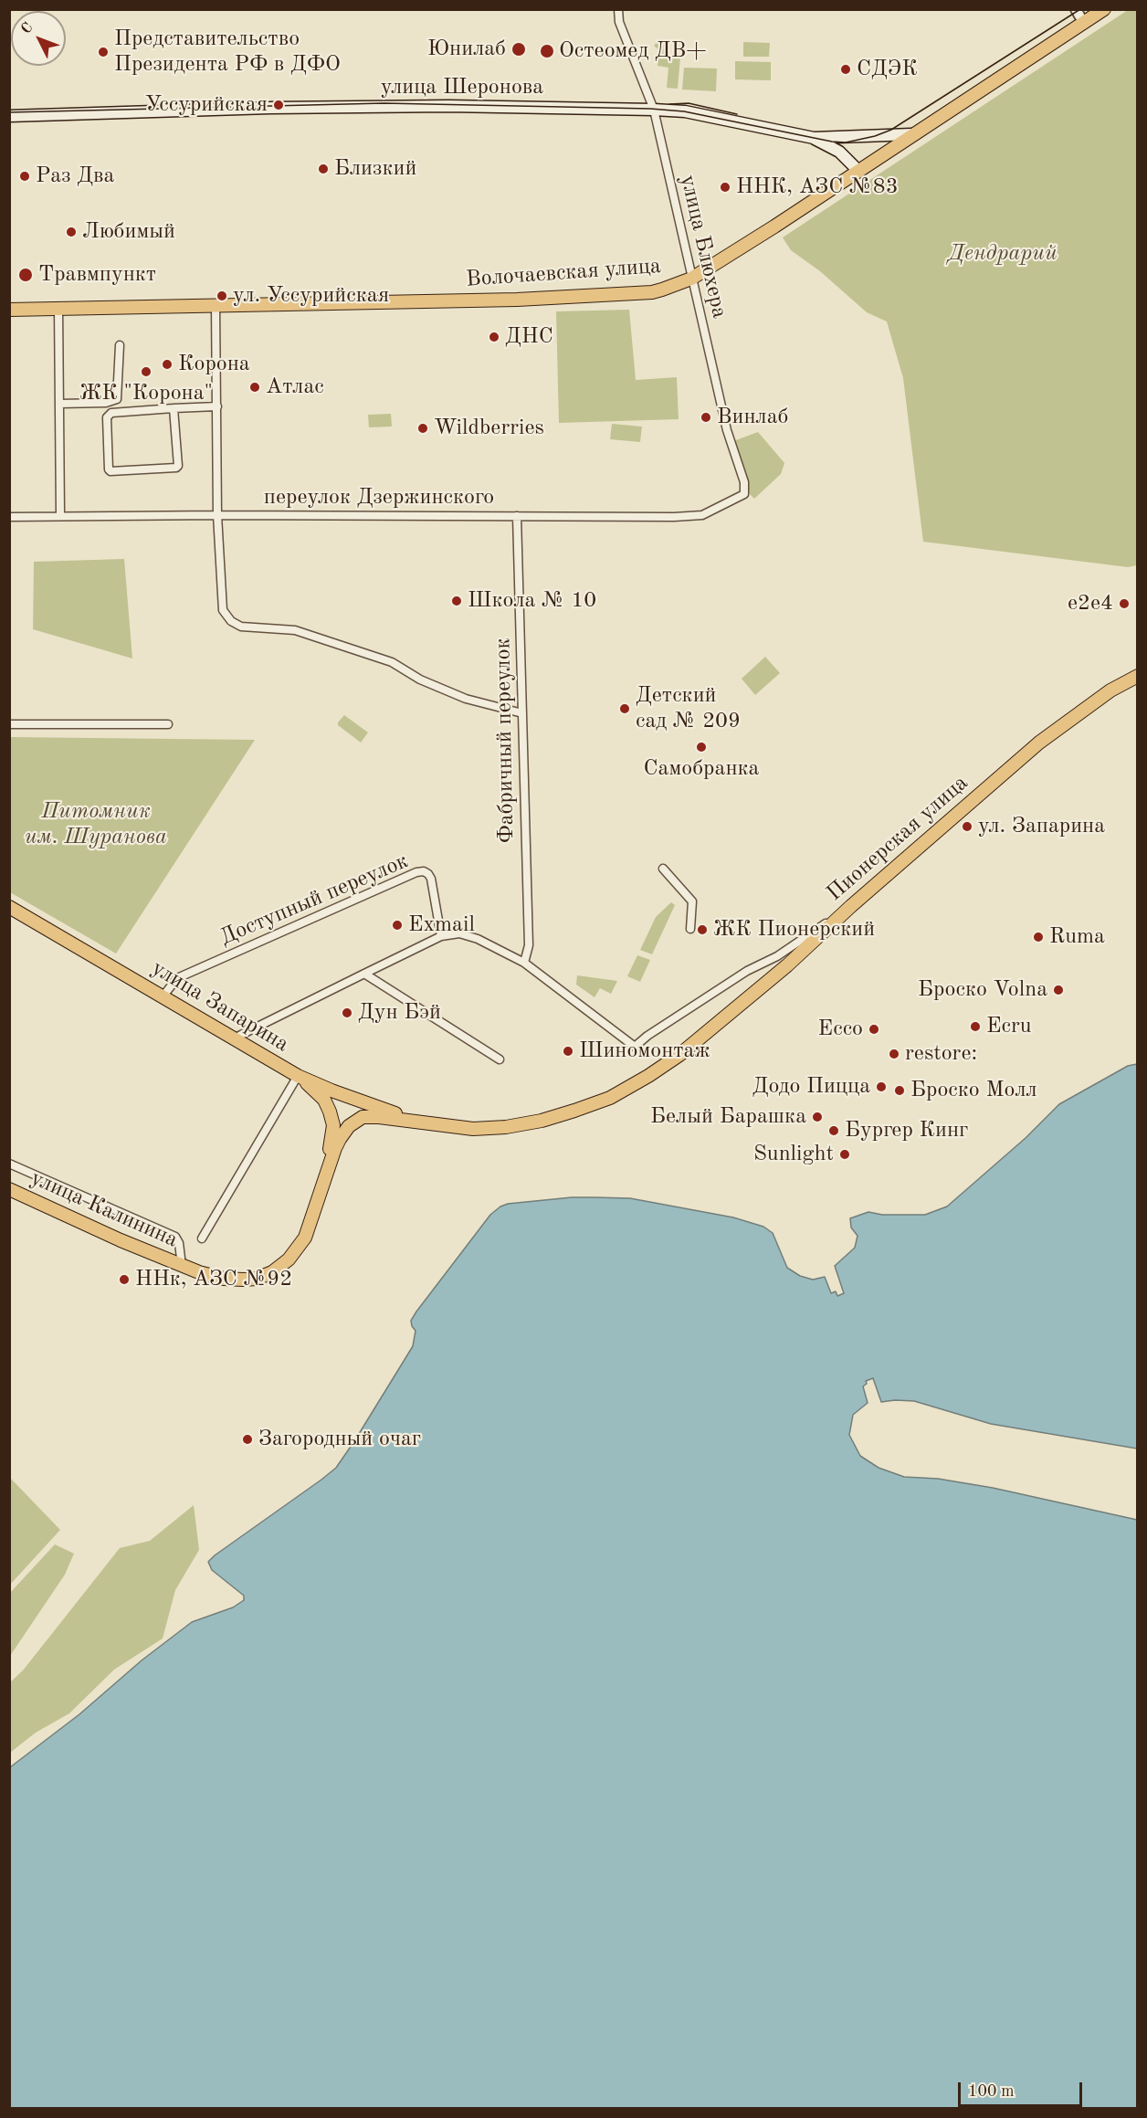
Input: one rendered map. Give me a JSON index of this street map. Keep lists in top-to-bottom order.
{
  "streets": {
    "main road": [
      "улица Шеронова",
      "Волочаевская улица",
      "Пионерская улица",
      "улица Запарина",
      "улица Калинина"
    ],
    "street": [
      "улица Блюхера",
      "переулок Дзержинского",
      "Фабричный переулок",
      "Доступный переулок"
    ]
  },
  "crossings": [
    ["улица Шеронова", "улица Блюхера"],
    ["улица Шеронова", "Волочаевская улица"],
    ["улица Блюхера", "Волочаевская улица"],
    ["улица Блюхера", "переулок Дзержинского"],
    ["переулок Дзержинского", "Фабричный переулок"],
    ["Пионерская улица", "улица Запарина"],
    ["Доступный переулок", "улица Запарина"]
  ],
  "parks": ["Дендрарий", "Питомник им. Шуранова"],
  "places": [
    "Юнилаб",
    "Остеомед ДВ+",
    "Представительство Президента РФ в ДФО",
    "СДЭК",
    "Уссурийская",
    "Близкий",
    "Раз Два",
    "ННК, АЗС №83",
    "Любимый",
    "Травмпункт",
    "ул. Уссурийская",
    "ДНС",
    "Корона",
    "ЖК \"Корона\"",
    "Атлас",
    "Винлаб",
    "Wildberries",
    "Школа № 10",
    "е2е4",
    "Детский сад № 209",
    "Самобранка",
    "ул. Запарина",
    "Exmail",
    "ЖК Пионерский",
    "Ruma",
    "Броско Volna",
    "Дун Бэй",
    "Ecru",
    "Ecco",
    "Шиномонтаж",
    "restore:",
    "Додо Пицца",
    "Броско Молл",
    "Белый Барашка",
    "Бургер Кинг",
    "Sunlight",
    "ННк, АЗС №92",
    "Загородный очаг"
  ],
  "scale_bar": "100 m",
  "north": "top left"
}
